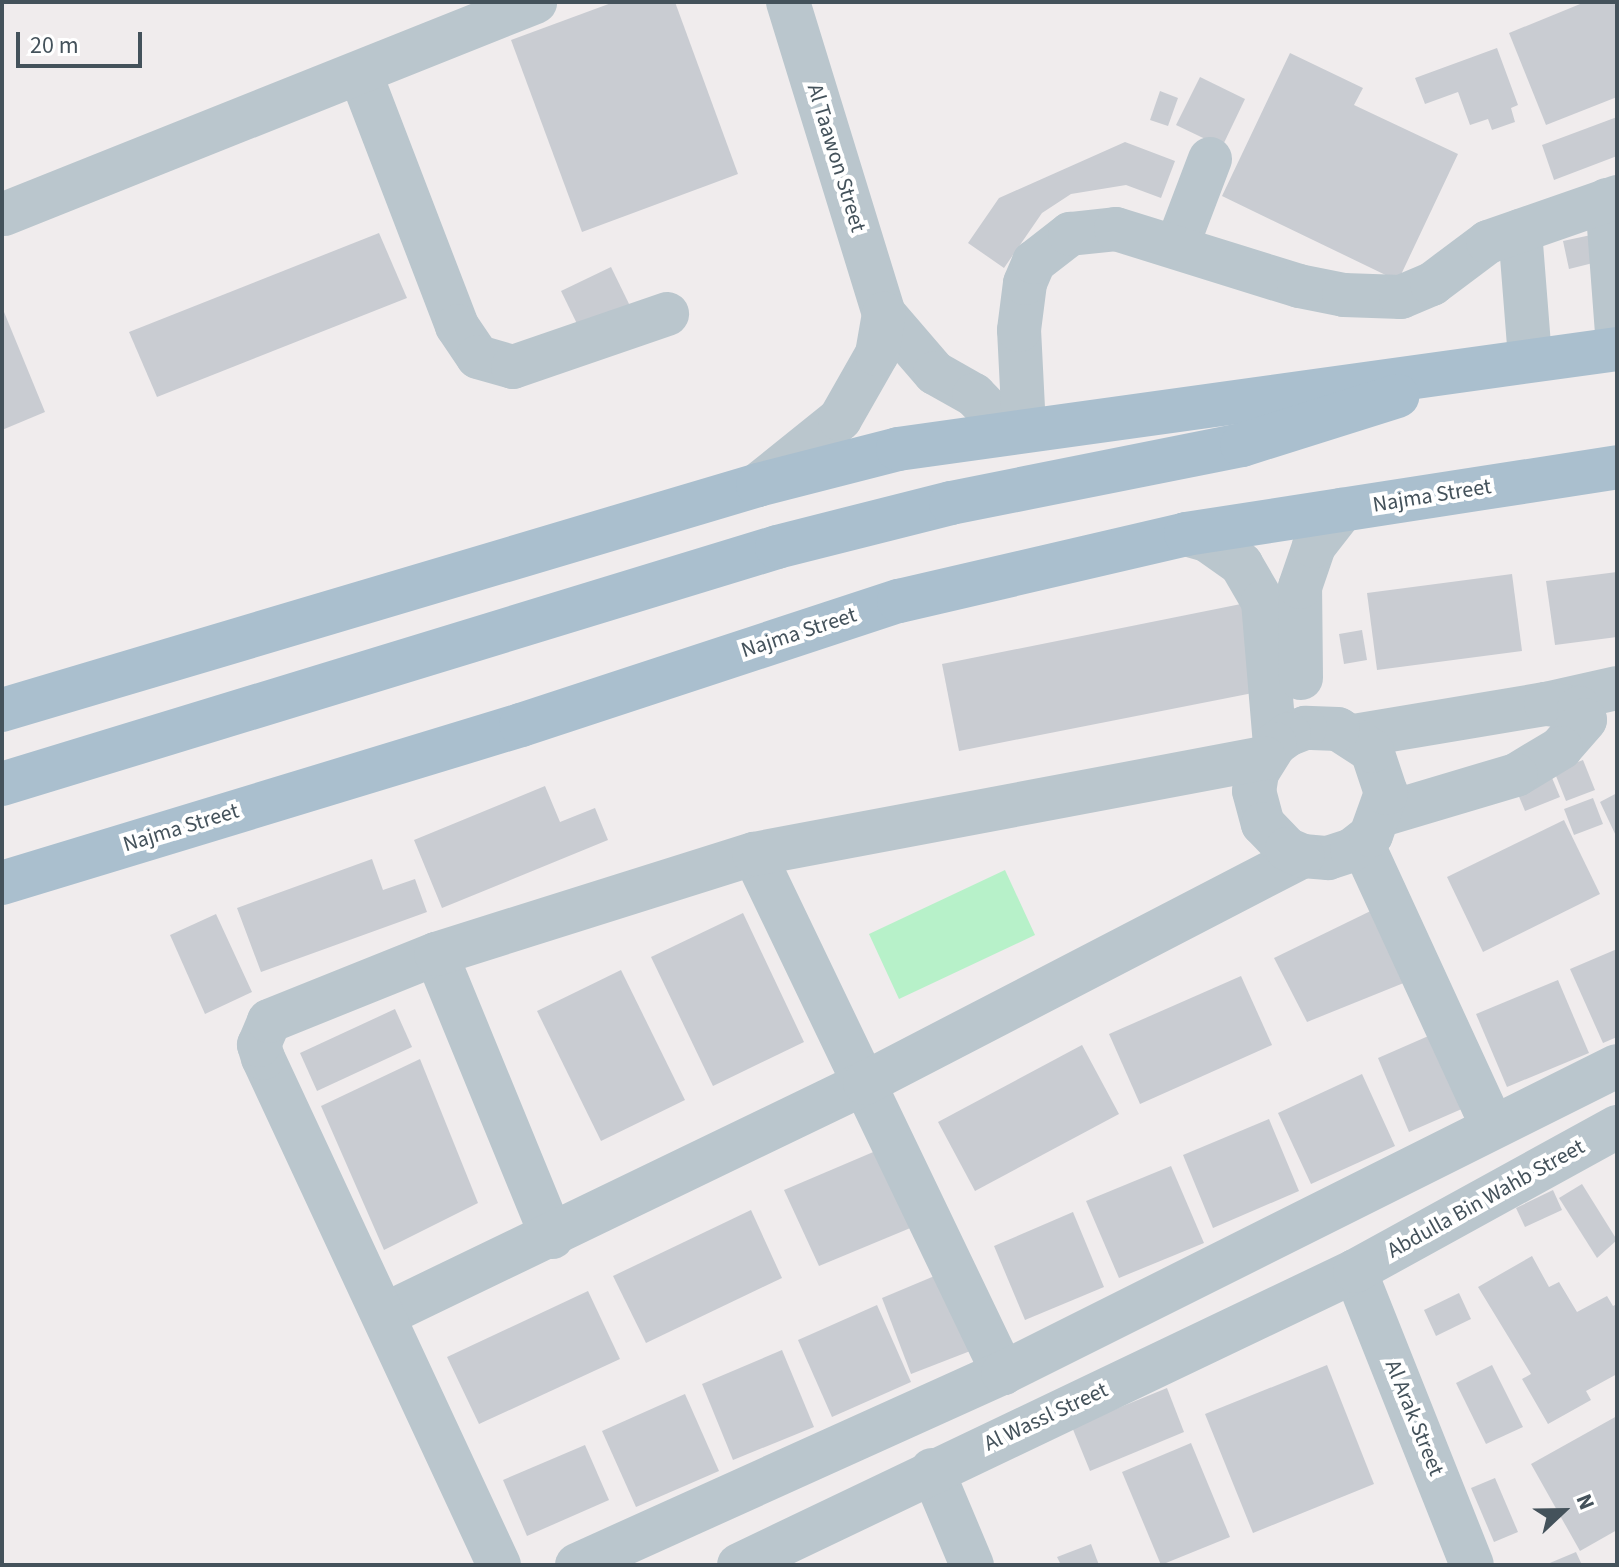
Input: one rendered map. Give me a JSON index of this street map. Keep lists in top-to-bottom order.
{
  "streets": {
    "main road": ["Najma Street"],
    "street": [
      "Al Taawon Street",
      "Abdulla Bin Wahb Street",
      "Al Wassl Street",
      "Al Arak Street"
    ]
  },
  "crossings": [
    ["Abdulla Bin Wahb Street", "Al Wassl Street"],
    ["Abdulla Bin Wahb Street", "Al Arak Street"],
    ["Al Wassl Street", "Al Arak Street"]
  ],
  "scale_bar": "20 m",
  "north": "right"
}
